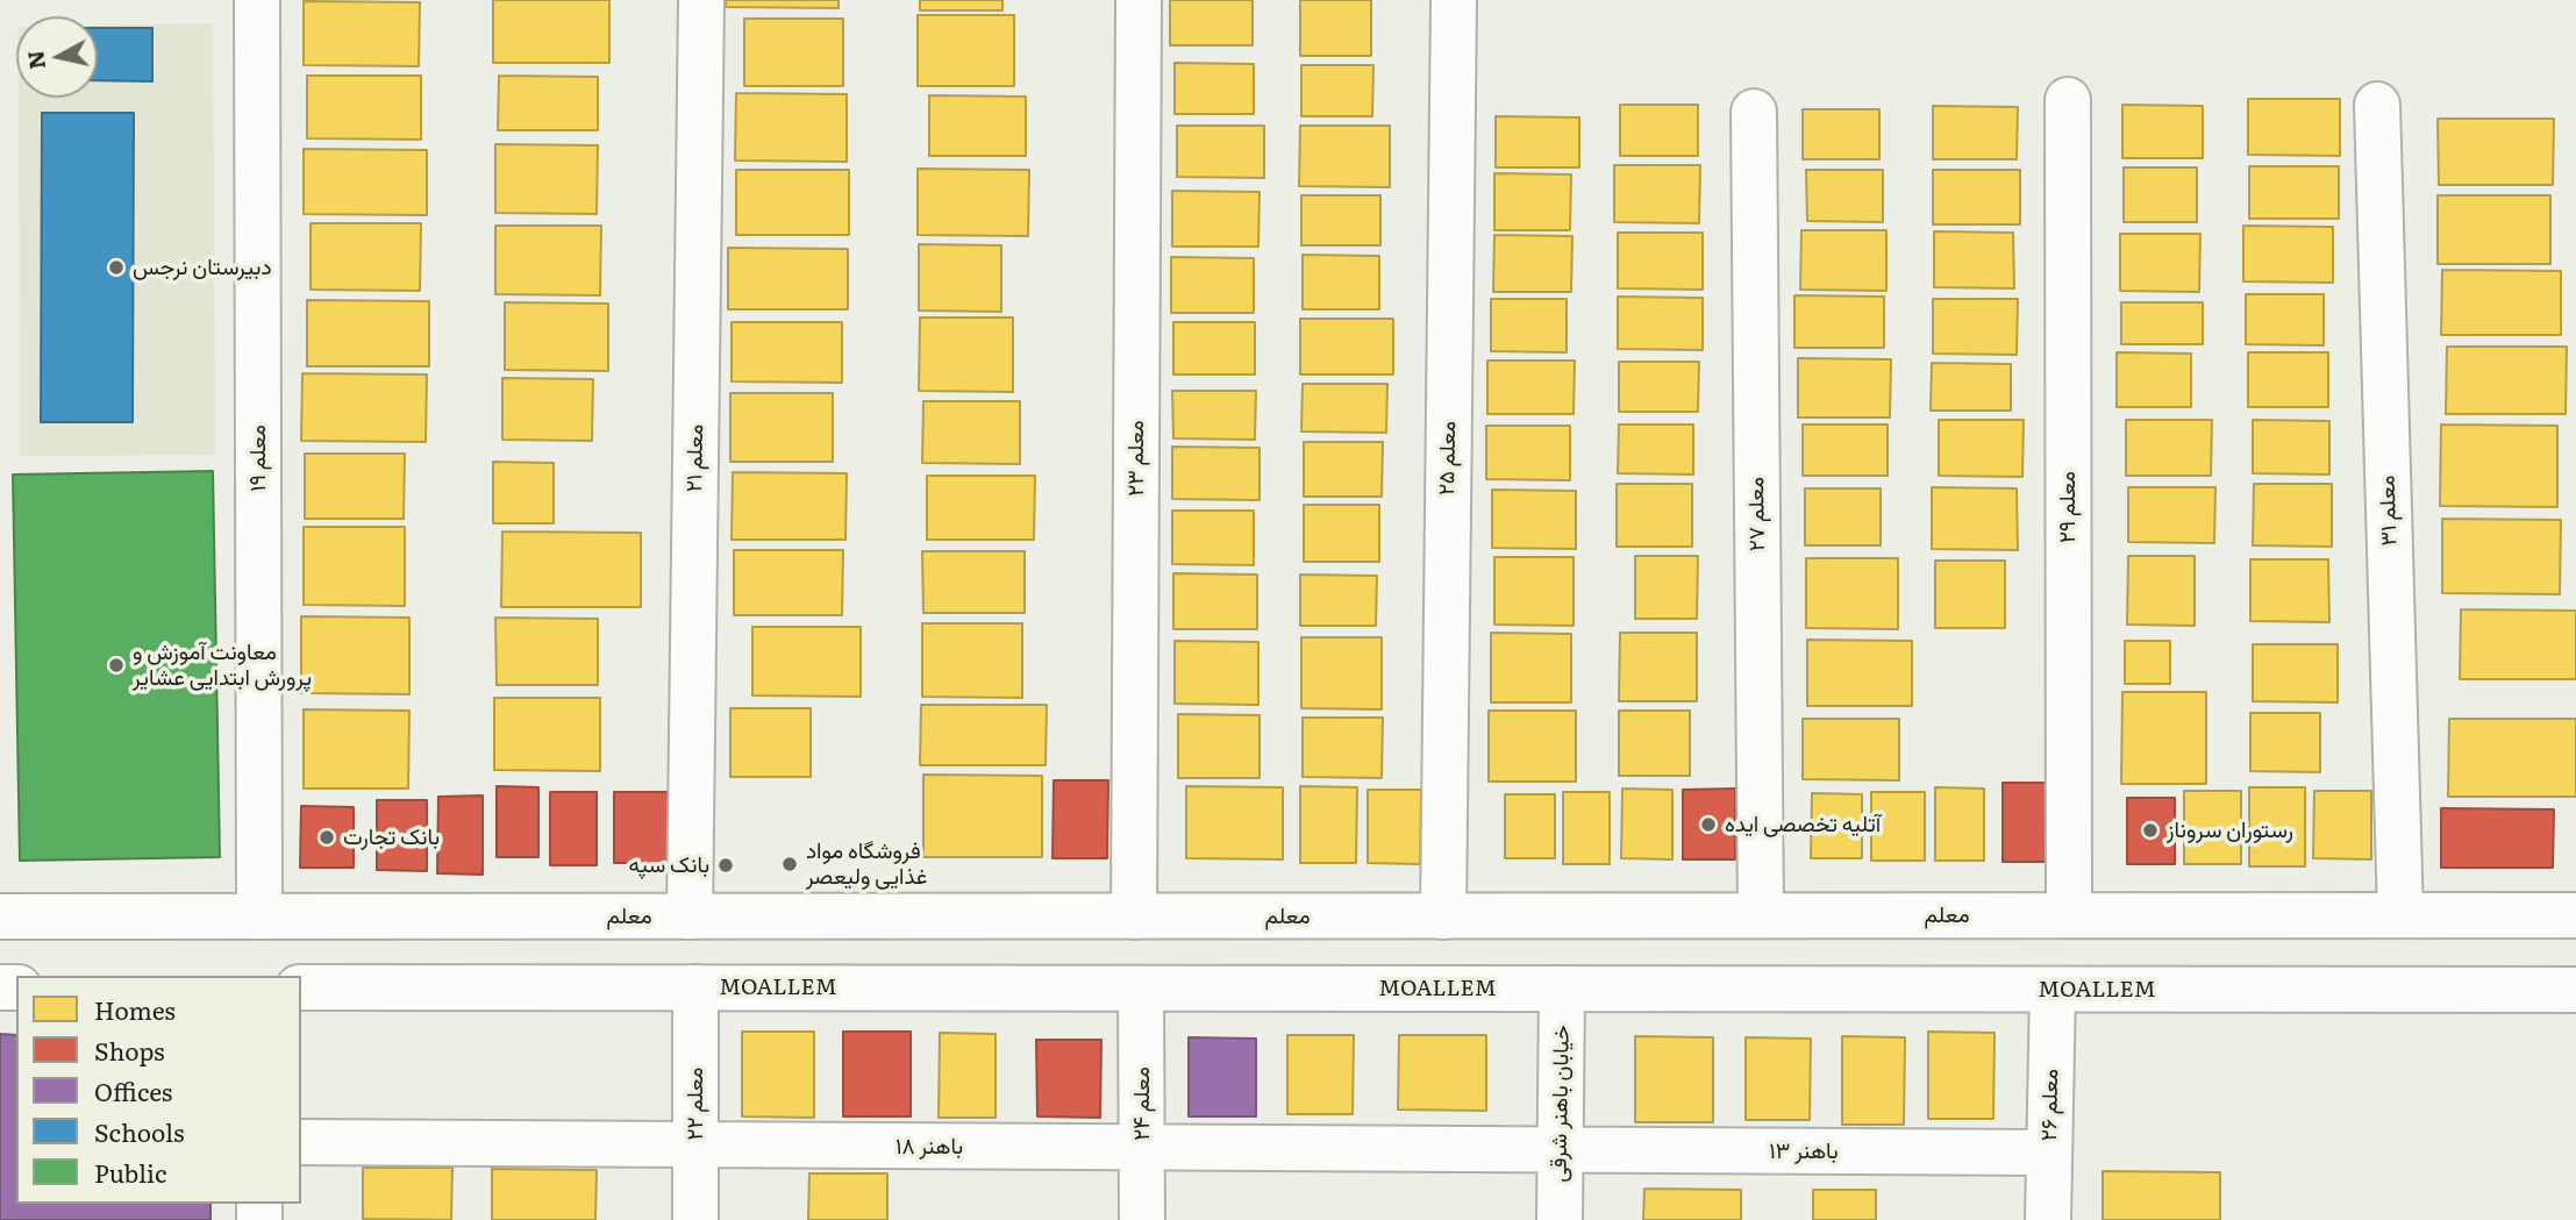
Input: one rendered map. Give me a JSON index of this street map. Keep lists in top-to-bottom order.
{
  "streets": {
    "street": [
      "معلم ۱۹",
      "معلم ۲۱",
      "معلم ۲۳",
      "معلم ۲۵",
      "معلم ۲۹",
      "معلم ۳۱",
      "معلم ۲۷",
      "معلم",
      "MOALLEM",
      "معلم ۲۲",
      "معلم ۲۴",
      "خیابان باهنر شرقی",
      "معلم ۲۶",
      "باهنر ۱۸",
      "باهنر ۱۳"
    ]
  },
  "crossings": [
    ["معلم ۱۹", "معلم"],
    ["معلم ۲۱", "معلم"],
    ["معلم ۲۳", "معلم"],
    ["معلم ۲۵", "معلم"],
    ["معلم ۲۹", "معلم"],
    ["معلم ۳۱", "معلم"],
    ["معلم ۲۷", "معلم"],
    ["MOALLEM", "معلم ۲۲"],
    ["MOALLEM", "معلم ۲۴"],
    ["MOALLEM", "خیابان باهنر شرقی"],
    ["MOALLEM", "معلم ۲۶"],
    ["معلم ۲۲", "باهنر ۱۸"],
    ["معلم ۲۴", "باهنر ۱۸"],
    ["خیابان باهنر شرقی", "باهنر ۱۸"],
    ["خیابان باهنر شرقی", "باهنر ۱۳"],
    ["معلم ۲۶", "باهنر ۱۳"],
    ["باهنر ۱۸", "باهنر ۱۳"]
  ],
  "places": [
    "دبیرستان نرجس",
    "معاونت آموزش و پرورش ابتدایی عشایر",
    "آتلیه تخصصی ایده",
    "رستوران سروناز",
    "بانک تجارت",
    "فروشگاه مواد غذایی ولیعصر",
    "بانک سپه"
  ],
  "legend": [
    "Homes",
    "Shops",
    "Offices",
    "Schools",
    "Public"
  ],
  "north": "left"
}
